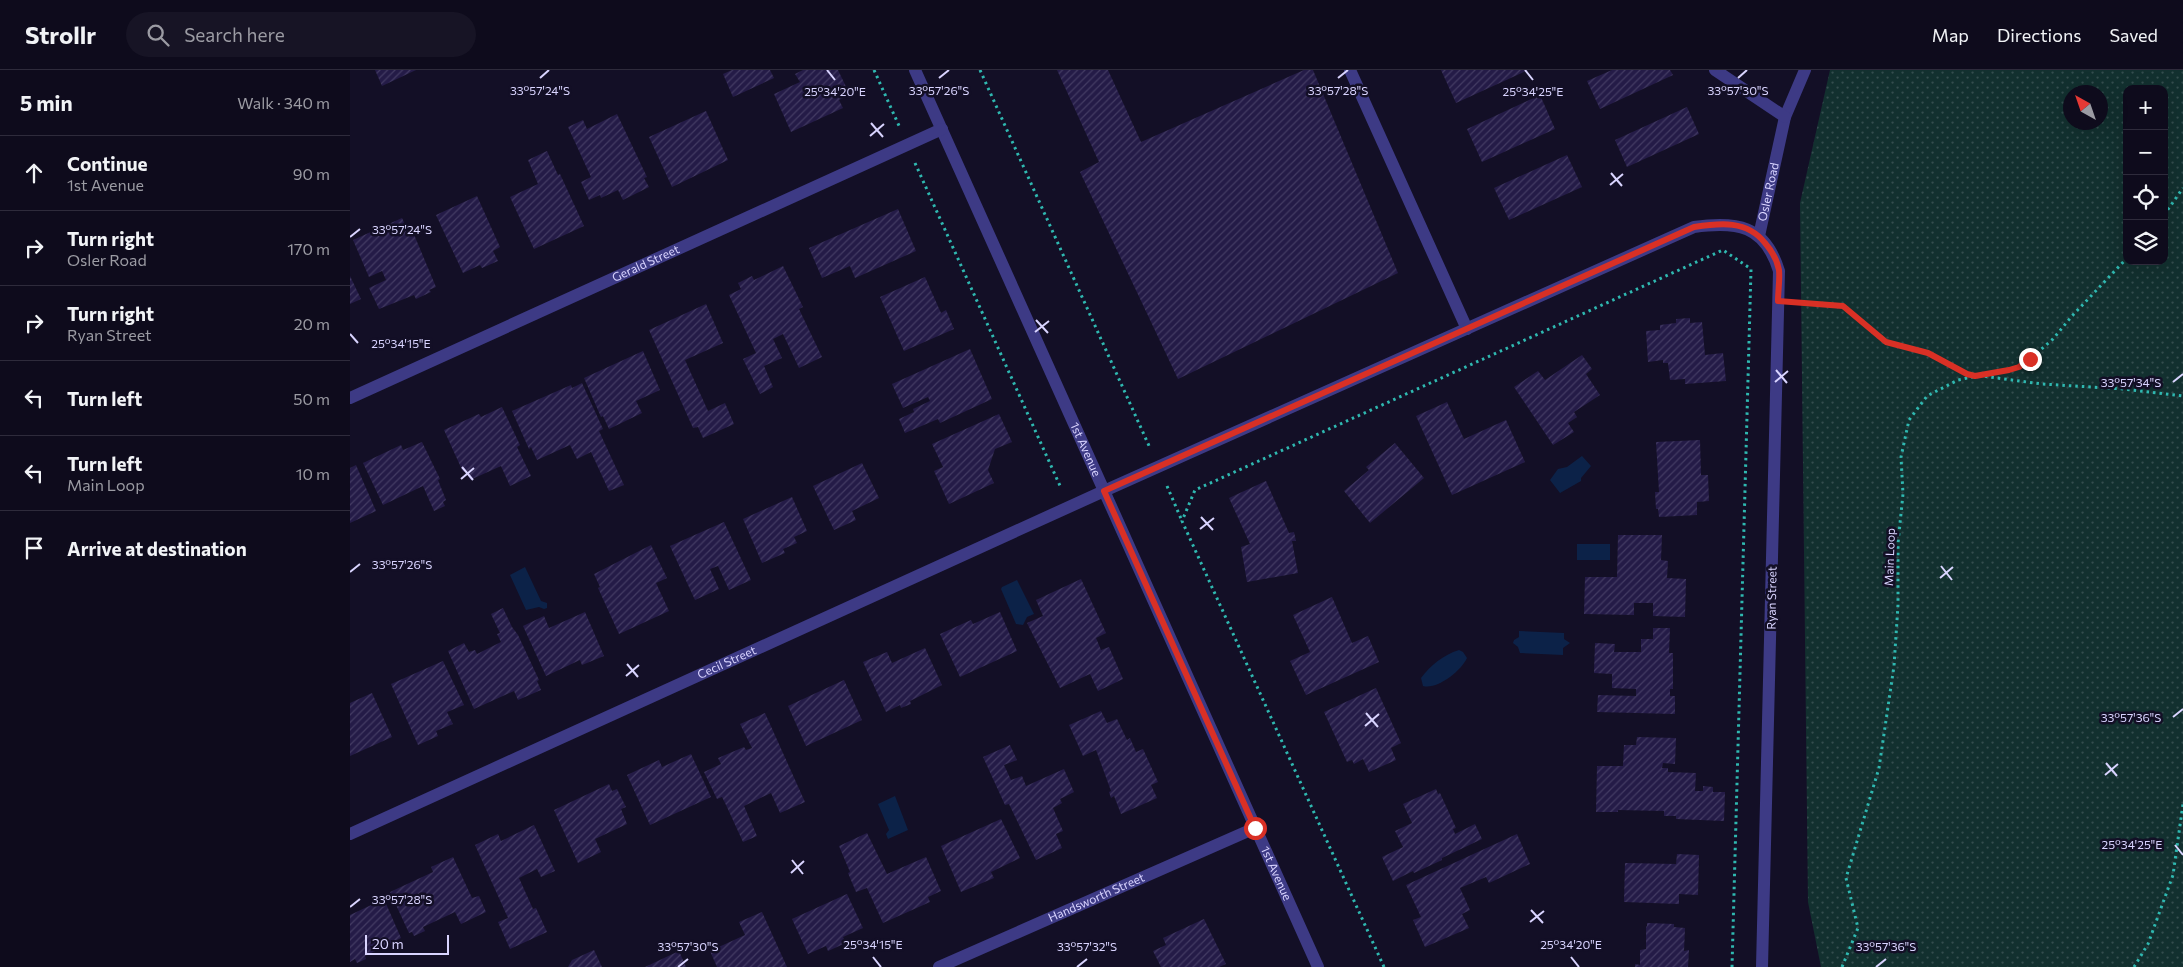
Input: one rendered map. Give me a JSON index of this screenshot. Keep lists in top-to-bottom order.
{
  "streets": {
    "street": [
      "Osler Road",
      "Gerald Street",
      "1st Avenue",
      "Ryan Street",
      "Cecil Street",
      "Handsworth Street"
    ],
    "path": ["Main Loop"]
  },
  "crossings": [
    ["Osler Road", "1st Avenue"],
    ["Osler Road", "Ryan Street"],
    ["Osler Road", "Cecil Street"],
    ["Gerald Street", "1st Avenue"],
    ["1st Avenue", "Cecil Street"],
    ["1st Avenue", "Handsworth Street"]
  ],
  "scale_bar": "20 m",
  "north": "top left",
  "page": {
    "header": "Strollr",
    "search": "Search here",
    "nav": ["Map", "Directions", "Saved"],
    "heading": ["5 min", "Walk · 340 m"],
    "map_buttons": ["+", "−"],
    "list": [
      ["Continue", "1st Avenue", "90 m"],
      ["Turn right", "Osler Road", "170 m"],
      ["Turn right", "Ryan Street", "20 m"],
      ["Turn left", "50 m"],
      ["Turn left", "Main Loop", "10 m"],
      "Arrive at destination"
    ],
    "scale": "20 m"
  },
  "coordinates": [
    "33°57'24\"S",
    "33°57'26\"S",
    "33°57'28\"S",
    "33°57'30\"S",
    "25°34'25\"E",
    "25°34'20\"E",
    "25°34'15\"E",
    "33°57'34\"S",
    "33°57'36\"S",
    "33°57'32\"S"
  ]
}
